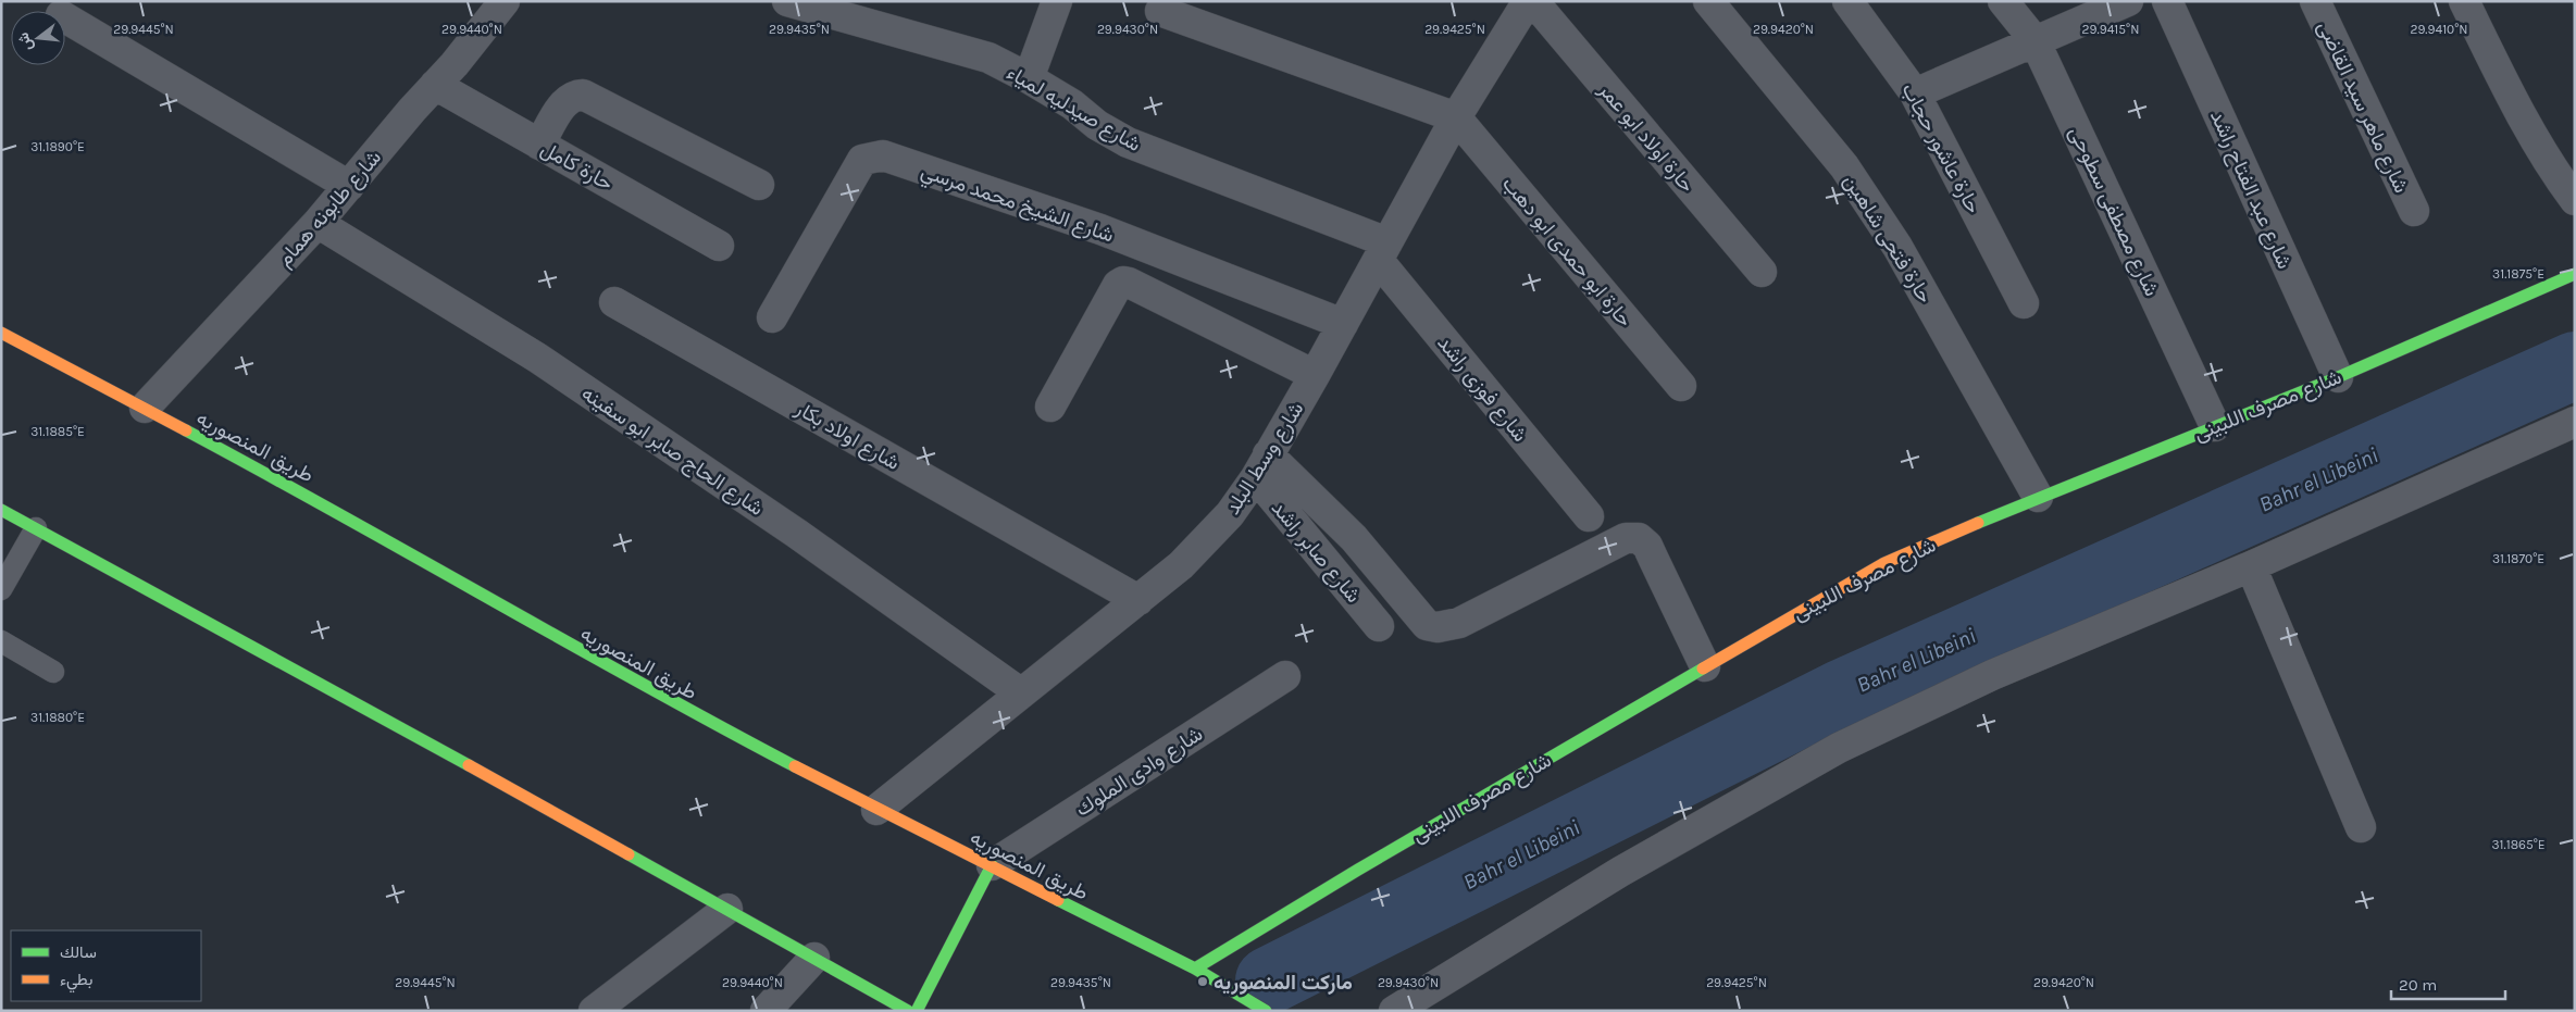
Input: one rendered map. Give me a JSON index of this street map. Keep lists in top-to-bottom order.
{
  "streets": {
    "street": [
      "شارع ماهر سيد القاضى",
      "شارع صيدليه لمياء",
      "حارة اولاد ابو عمر",
      "حارة عاشور حجاب",
      "حارة كامل",
      "شارع عبد الفتاح راشد",
      "شارع الشيخ محمد مرسي",
      "شارع طابونه همام",
      "شارع مصطفى سطوحى",
      "حارة فتحى شاهين",
      "حارة ابو حمدى ابو دهب",
      "شارع فوزى راشد",
      "شارع مصرف اللبينى",
      "شارع اولاد بكار",
      "طريق المنصوريه",
      "شارع الحاج صابر ابو سفينه",
      "شارع وسط البلد",
      "شارع صابر راشد",
      "شارع وادى الملوك"
    ]
  },
  "crossings": [
    ["شارع صيدليه لمياء", "شارع فوزى راشد"],
    ["شارع صيدليه لمياء", "شارع وسط البلد"],
    ["حارة كامل", "شارع طابونه همام"],
    ["شارع عبد الفتاح راشد", "شارع مصرف اللبينى"],
    ["شارع الشيخ محمد مرسي", "شارع وسط البلد"],
    ["شارع طابونه همام", "طريق المنصوريه"],
    ["شارع طابونه همام", "شارع الحاج صابر ابو سفينه"],
    ["شارع مصطفى سطوحى", "شارع مصرف اللبينى"],
    ["حارة فتحى شاهين", "شارع مصرف اللبينى"],
    ["حارة ابو حمدى ابو دهب", "شارع وسط البلد"],
    ["شارع فوزى راشد", "شارع وسط البلد"],
    ["شارع مصرف اللبينى", "طريق المنصوريه"],
    ["شارع اولاد بكار", "شارع وسط البلد"],
    ["طريق المنصوريه", "شارع وسط البلد"],
    ["طريق المنصوريه", "شارع وادى الملوك"],
    ["شارع الحاج صابر ابو سفينه", "شارع وسط البلد"],
    ["شارع وسط البلد", "شارع صابر راشد"]
  ],
  "water": ["Bahr el Libeini"],
  "places": ["ماركت المنصوريه"],
  "legend": ["سالك", "بطيء"],
  "scale_bar": "20 m",
  "north": "left",
  "coordinates": [
    "29.9445°N",
    "29.9440°N",
    "29.9435°N",
    "29.9430°N",
    "29.9425°N",
    "29.9420°N",
    "29.9415°N",
    "29.9410°N",
    "31.1890°E",
    "31.1875°E",
    "31.1885°E",
    "31.1870°E",
    "31.1880°E",
    "31.1865°E"
  ]
}
